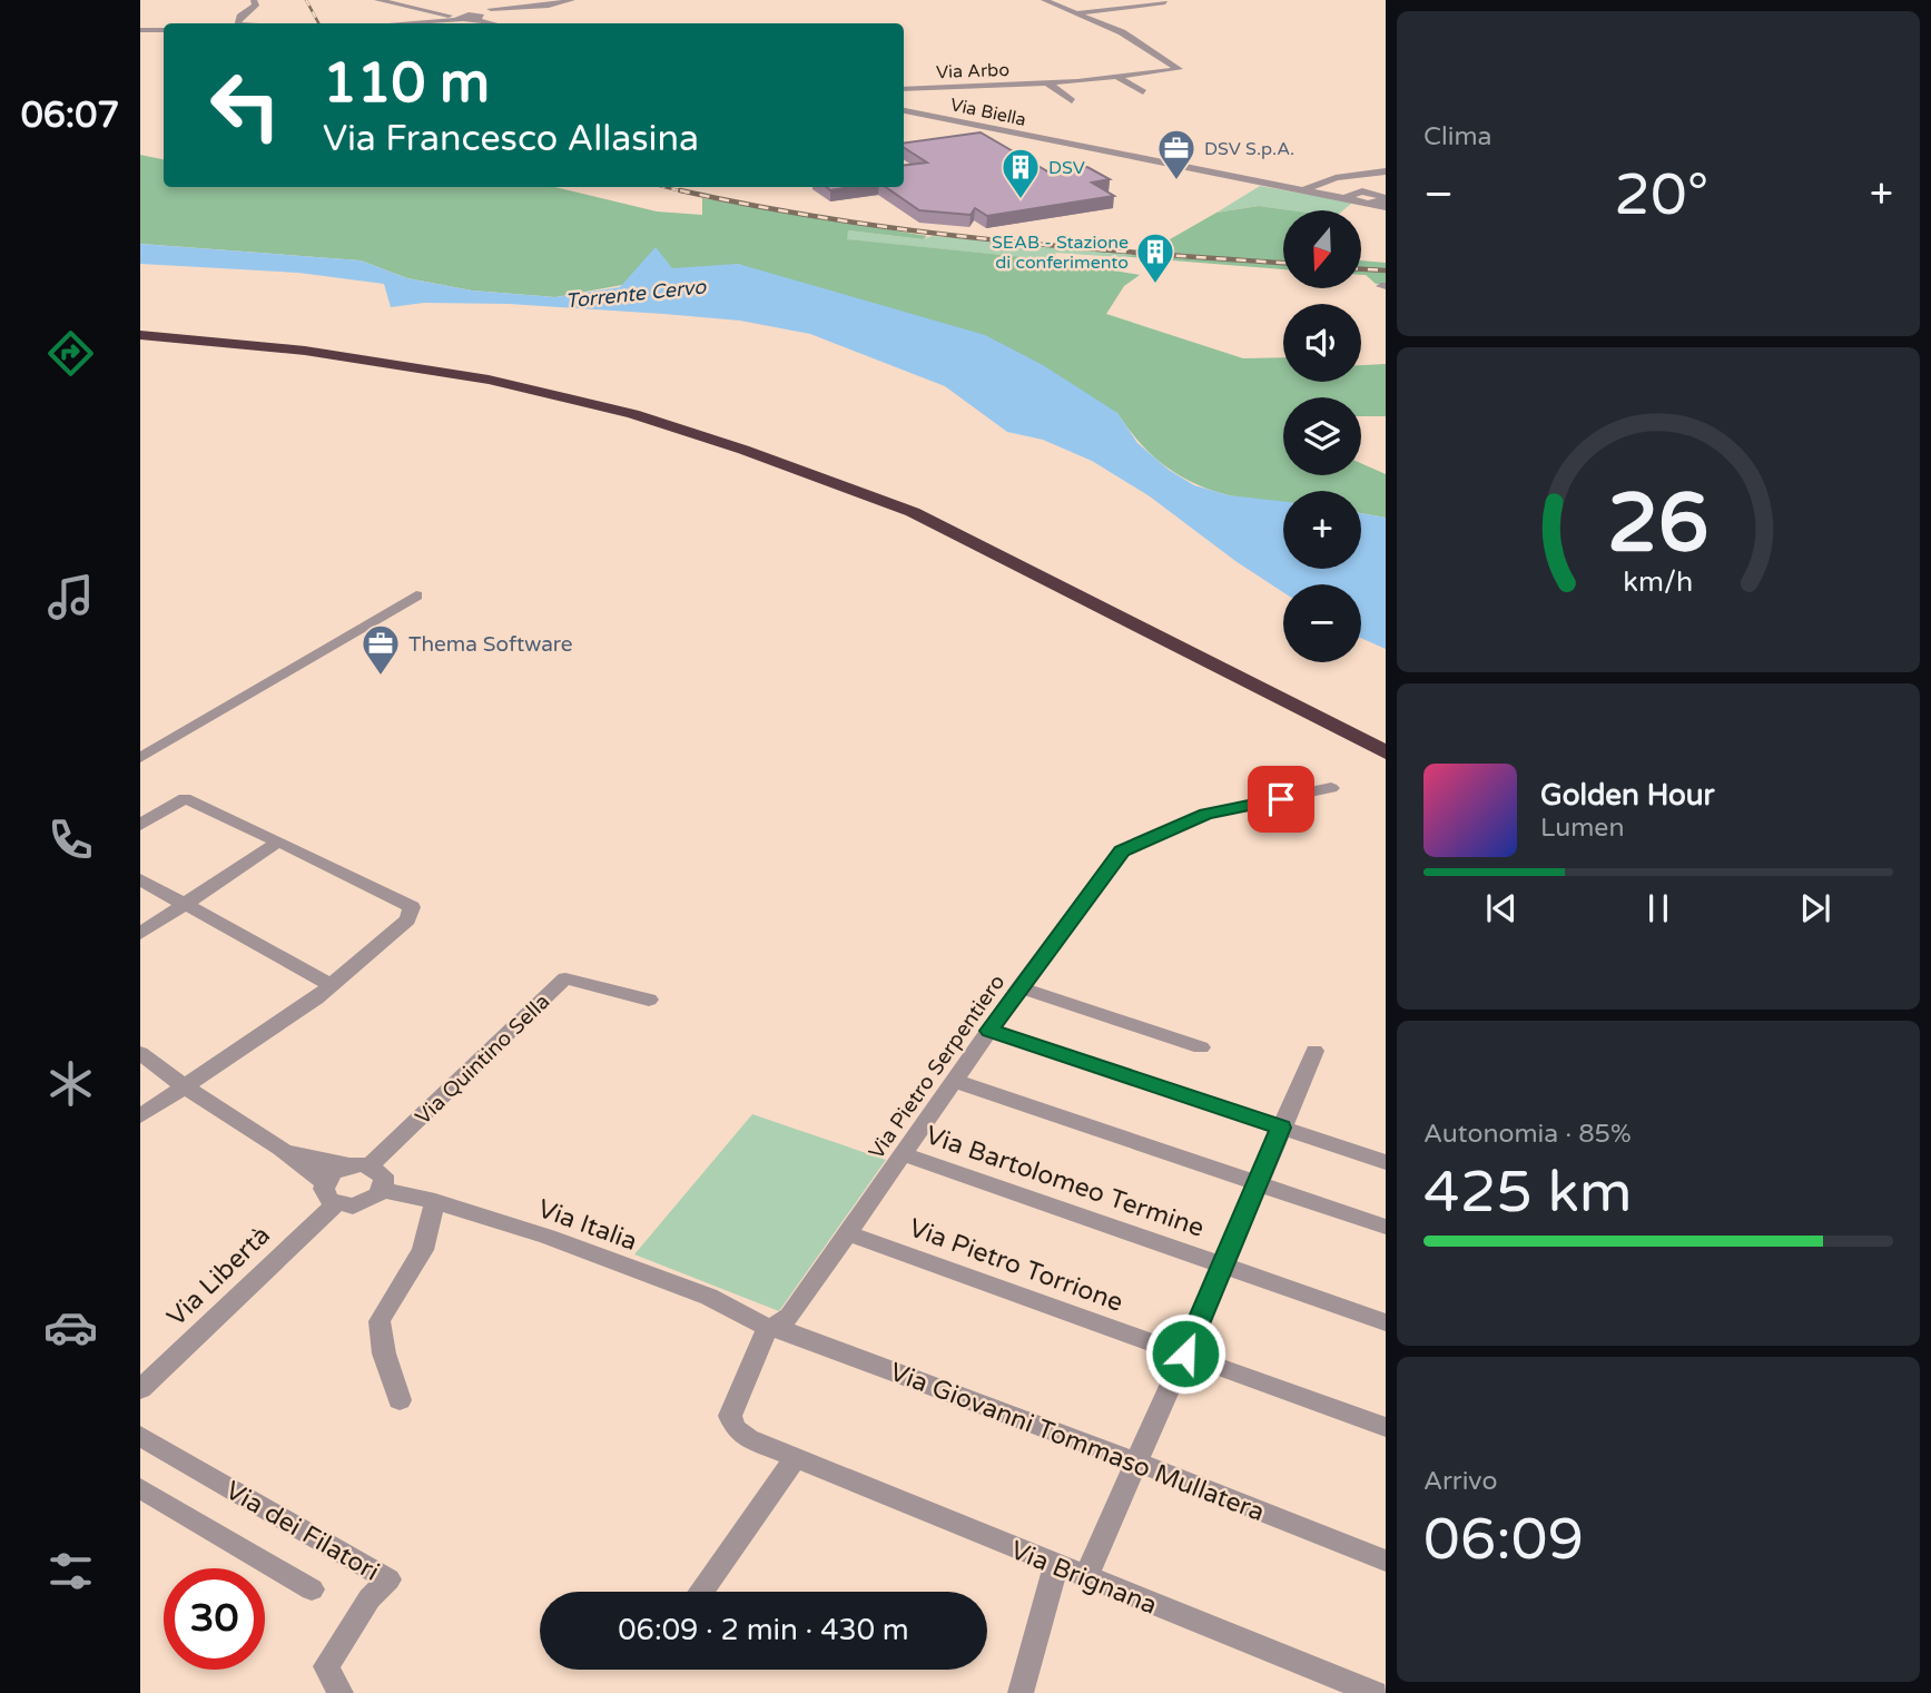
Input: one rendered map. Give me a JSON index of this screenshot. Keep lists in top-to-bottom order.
{
  "streets": {
    "street": [
      "Via Arbo",
      "Via Biella",
      "Via Quintino Sella",
      "Via Pietro Serpentiero",
      "Via Bartolomeo Termine",
      "Via Italia",
      "Via Pietro Torrione",
      "Via Libertà",
      "Via Giovanni Tommaso Mullatera",
      "Via dei Filatori",
      "Via Brignana"
    ]
  },
  "crossings": [
    ["Via Quintino Sella", "Via Italia"],
    ["Via Quintino Sella", "Via Libertà"],
    ["Via Pietro Serpentiero", "Via Bartolomeo Termine"],
    ["Via Pietro Serpentiero", "Via Italia"],
    ["Via Pietro Serpentiero", "Via Pietro Torrione"],
    ["Via Pietro Serpentiero", "Via Giovanni Tommaso Mullatera"],
    ["Via Pietro Serpentiero", "Via Brignana"],
    ["Via Italia", "Via Libertà"],
    ["Via Italia", "Via Giovanni Tommaso Mullatera"],
    ["Via Italia", "Via Brignana"],
    ["Via Giovanni Tommaso Mullatera", "Via Brignana"]
  ],
  "water": ["Torrente Cervo"],
  "places": {
    "office": ["DSV S.p.A.", "Thema Software"],
    "building": ["DSV", "SEAB - Stazione di conferimento"]
  },
  "north": "bottom",
  "page": {
    "tabs": "06:07",
    "tile": [
      "Clima",
      ["Autonomia · 85%", "425 km"],
      ["Arrivo", "06:09"]
    ],
    "turn": ["110 m", "Via Francesco Allasina"],
    "heat": ["−", "20°", "+"],
    "map_buttons": ["+", "−"],
    "song": ["Golden Hour", "Lumen"],
    "limit": "30",
    "trip": "06:09 · 2 min · 430 m",
    "gauge": ["26", "km/h"]
  }
}
